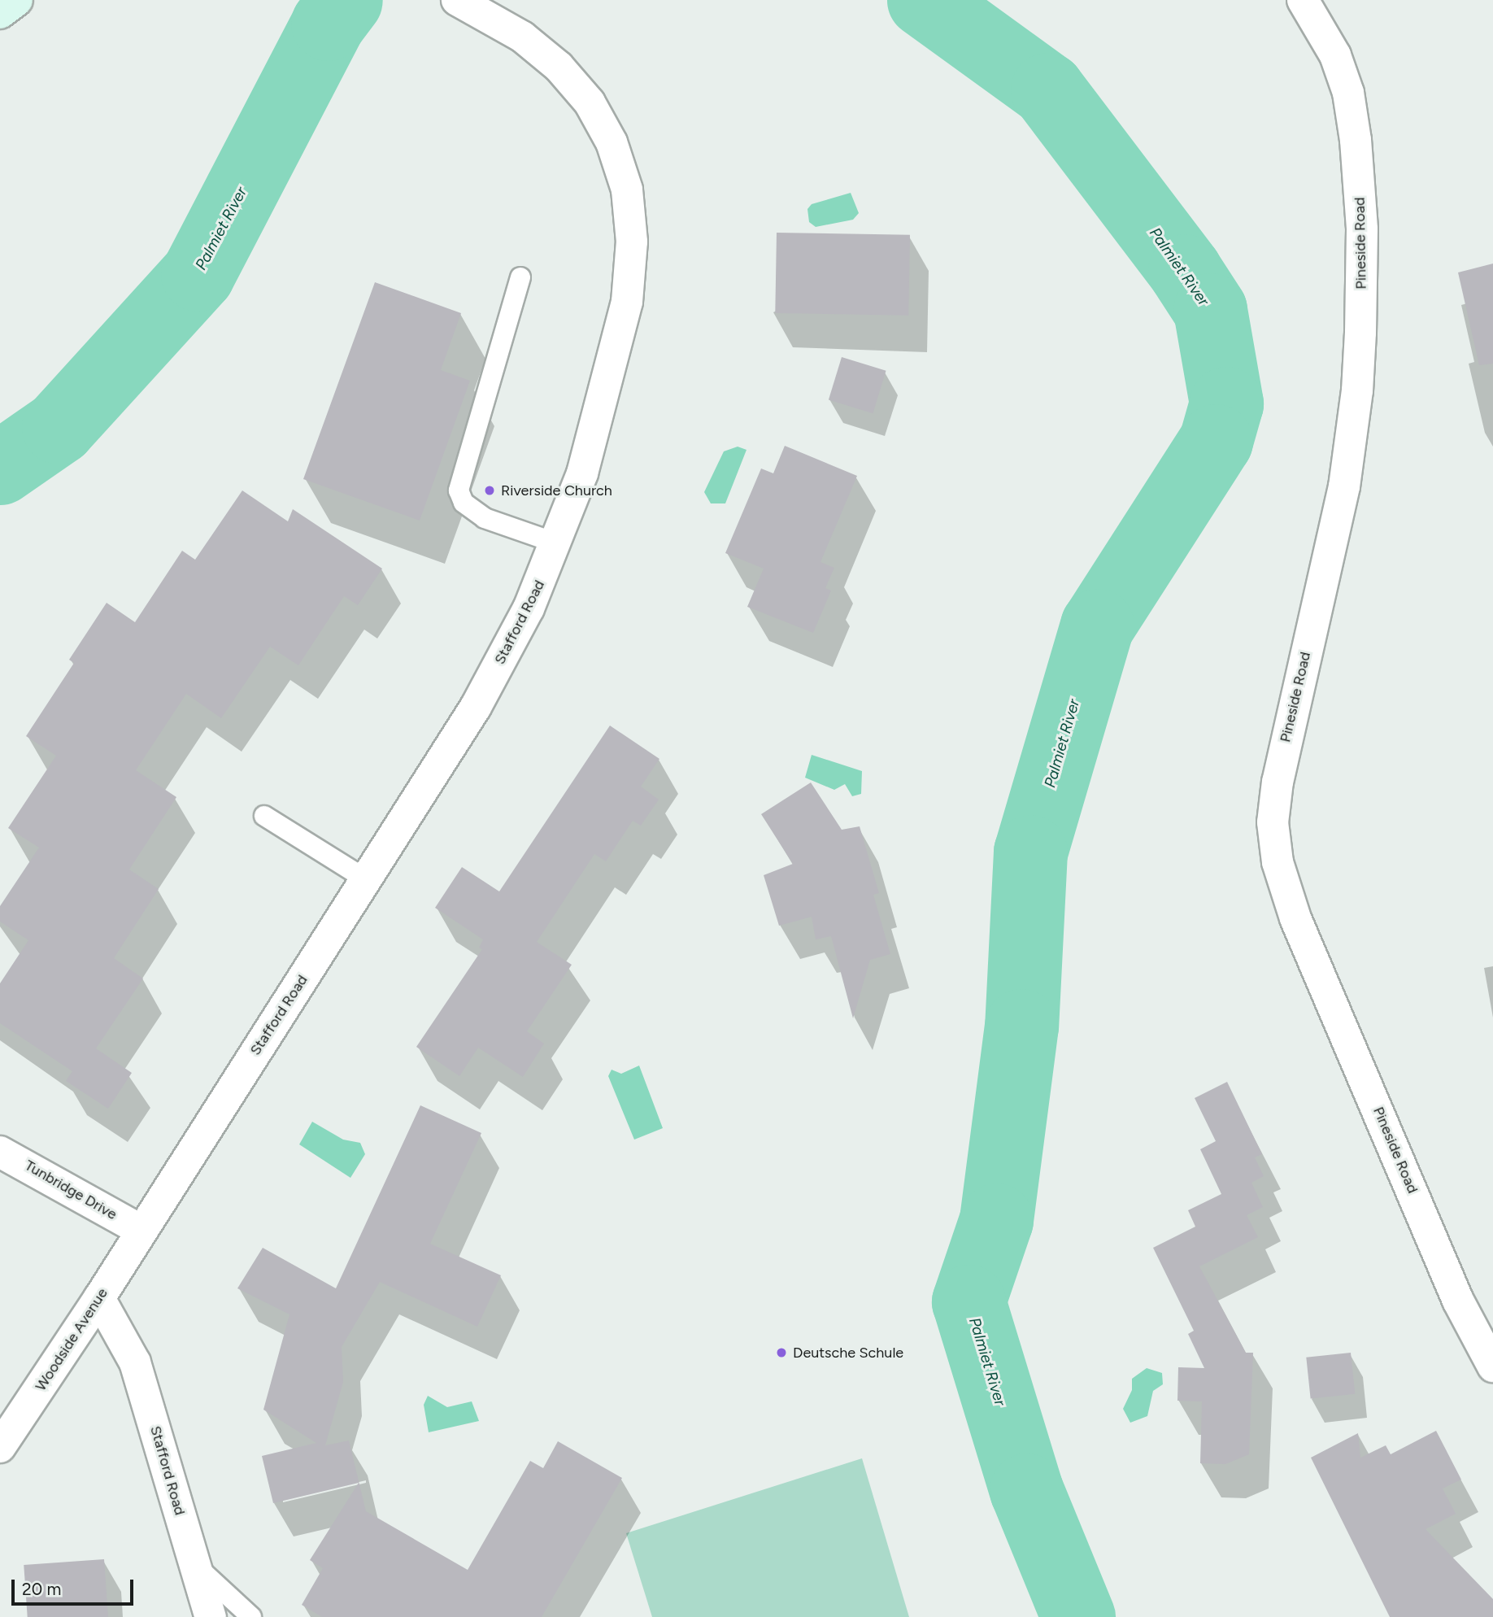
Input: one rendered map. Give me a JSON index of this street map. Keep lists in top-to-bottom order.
{
  "streets": {
    "street": [
      "Pineside Road",
      "Stafford Road",
      "Tunbridge Drive",
      "Woodside Avenue"
    ]
  },
  "crossings": [
    ["Stafford Road", "Tunbridge Drive"],
    ["Stafford Road", "Woodside Avenue"],
    ["Tunbridge Drive", "Woodside Avenue"]
  ],
  "water": ["Palmiet River"],
  "places": ["Riverside Church", "Deutsche Schule"],
  "scale_bar": "20 m"
}
